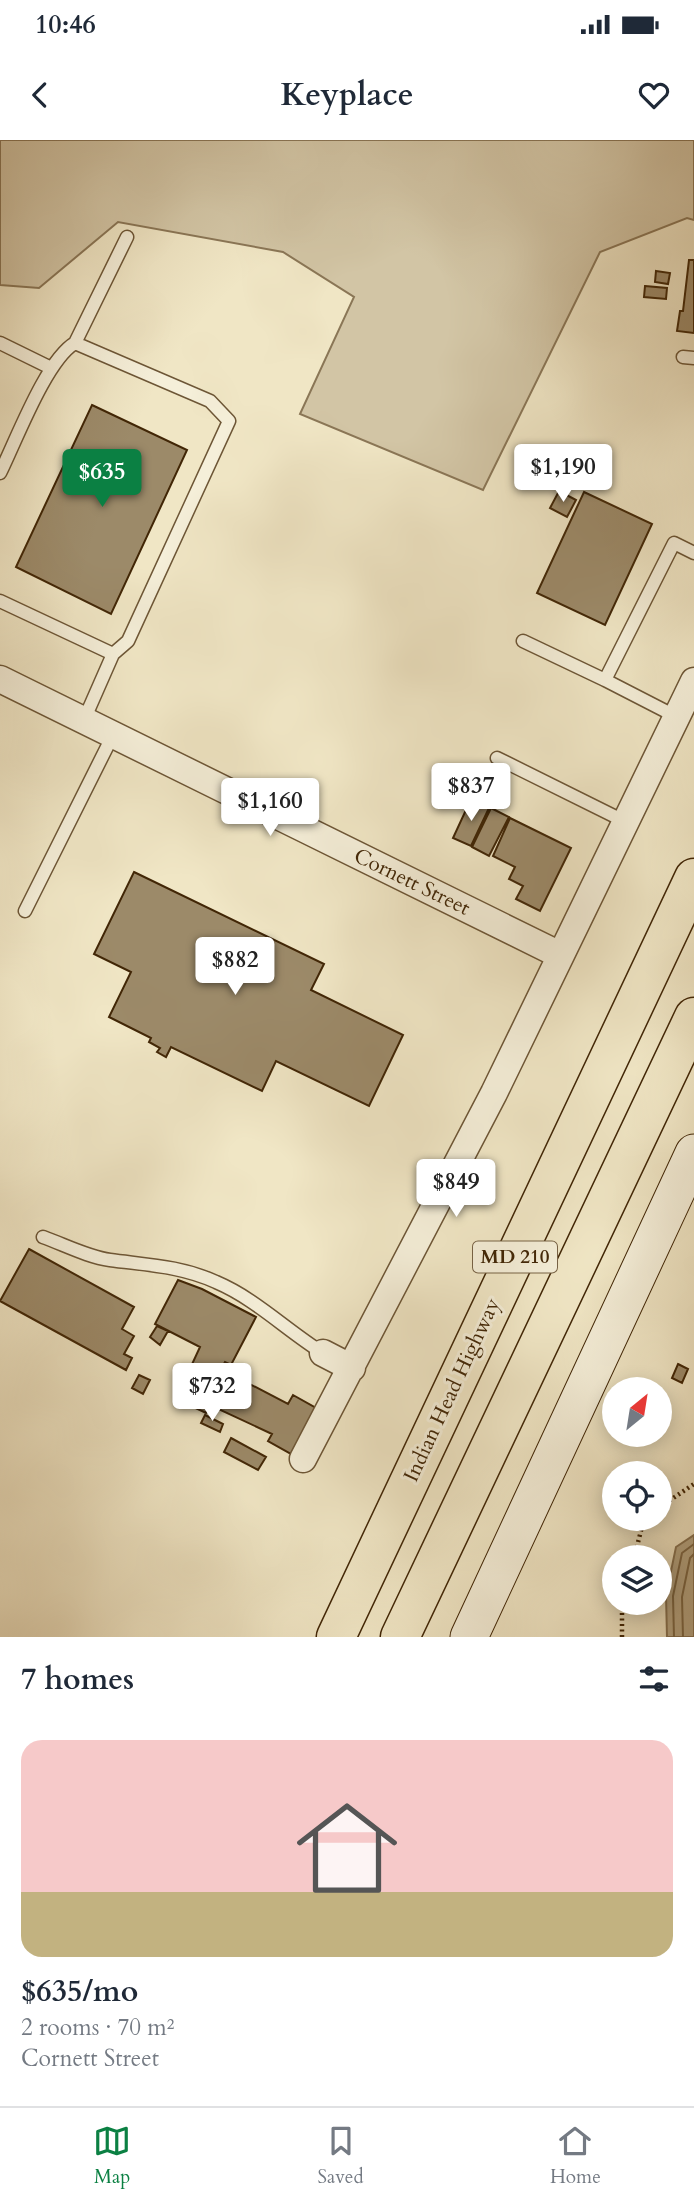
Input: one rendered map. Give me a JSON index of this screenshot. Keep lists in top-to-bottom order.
{
  "streets": {
    "highway": ["MD 210", "Indian Head Highway"],
    "street": ["Cornett Street"]
  },
  "north": "top right",
  "page": {
    "status": "10:46",
    "header": "Keyplace",
    "price": [
      "$1,190",
      "$635",
      "$837",
      "$1,160",
      "$882",
      "$849",
      "$732"
    ],
    "heading": "7 homes",
    "list": [
      {
        "name": "$635/mo",
        "note": "2 rooms · 70 m² · Cornett Street"
      }
    ],
    "tabs": ["Map", "Saved", "Home"]
  }
}
